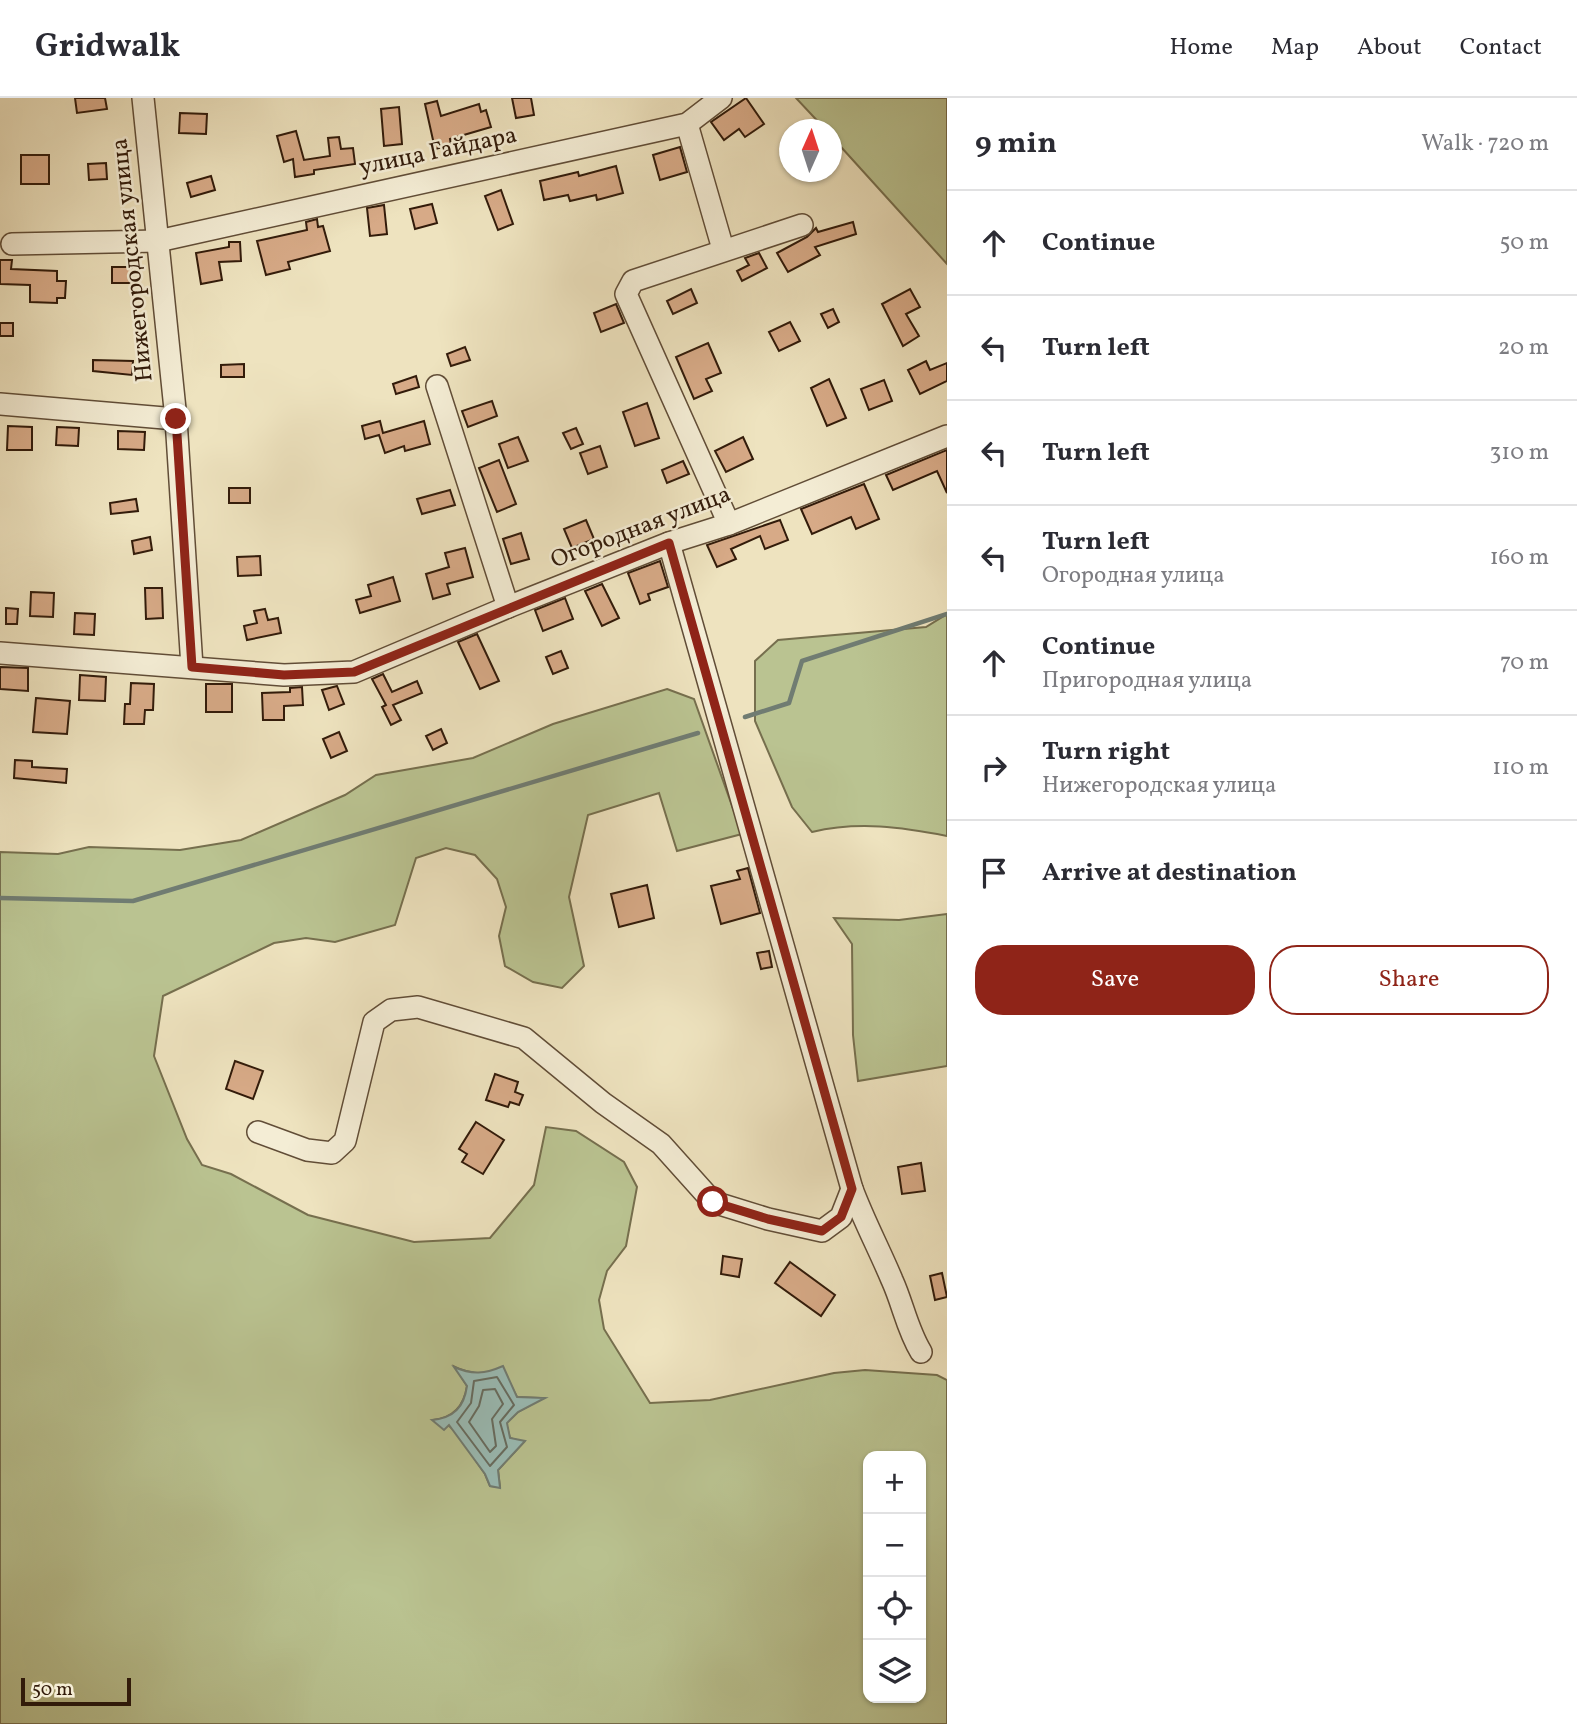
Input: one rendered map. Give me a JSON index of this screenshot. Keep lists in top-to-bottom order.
{
  "streets": {
    "street": ["улица Гайдара", "Нижегородская улица", "Огородная улица"]
  },
  "crossings": [
    ["улица Гайдара", "Нижегородская улица"],
    ["Нижегородская улица", "Огородная улица"]
  ],
  "scale_bar": "50 m",
  "north": "top",
  "page": {
    "header": "Gridwalk",
    "nav": [
      "Home",
      "Map",
      "About",
      "Contact"
    ],
    "heading": ["9 min", "Walk · 720 m"],
    "list": [
      ["Continue", "50 m"],
      ["Turn left", "20 m"],
      ["Turn left", "310 m"],
      ["Turn left", "Огородная улица", "160 m"],
      ["Continue", "Пригородная улица", "70 m"],
      ["Turn right", "Нижегородская улица", "110 m"],
      "Arrive at destination"
    ],
    "buttons": ["Save", "Share"],
    "map_buttons": ["+", "−"],
    "scale": "50 m"
  }
}
